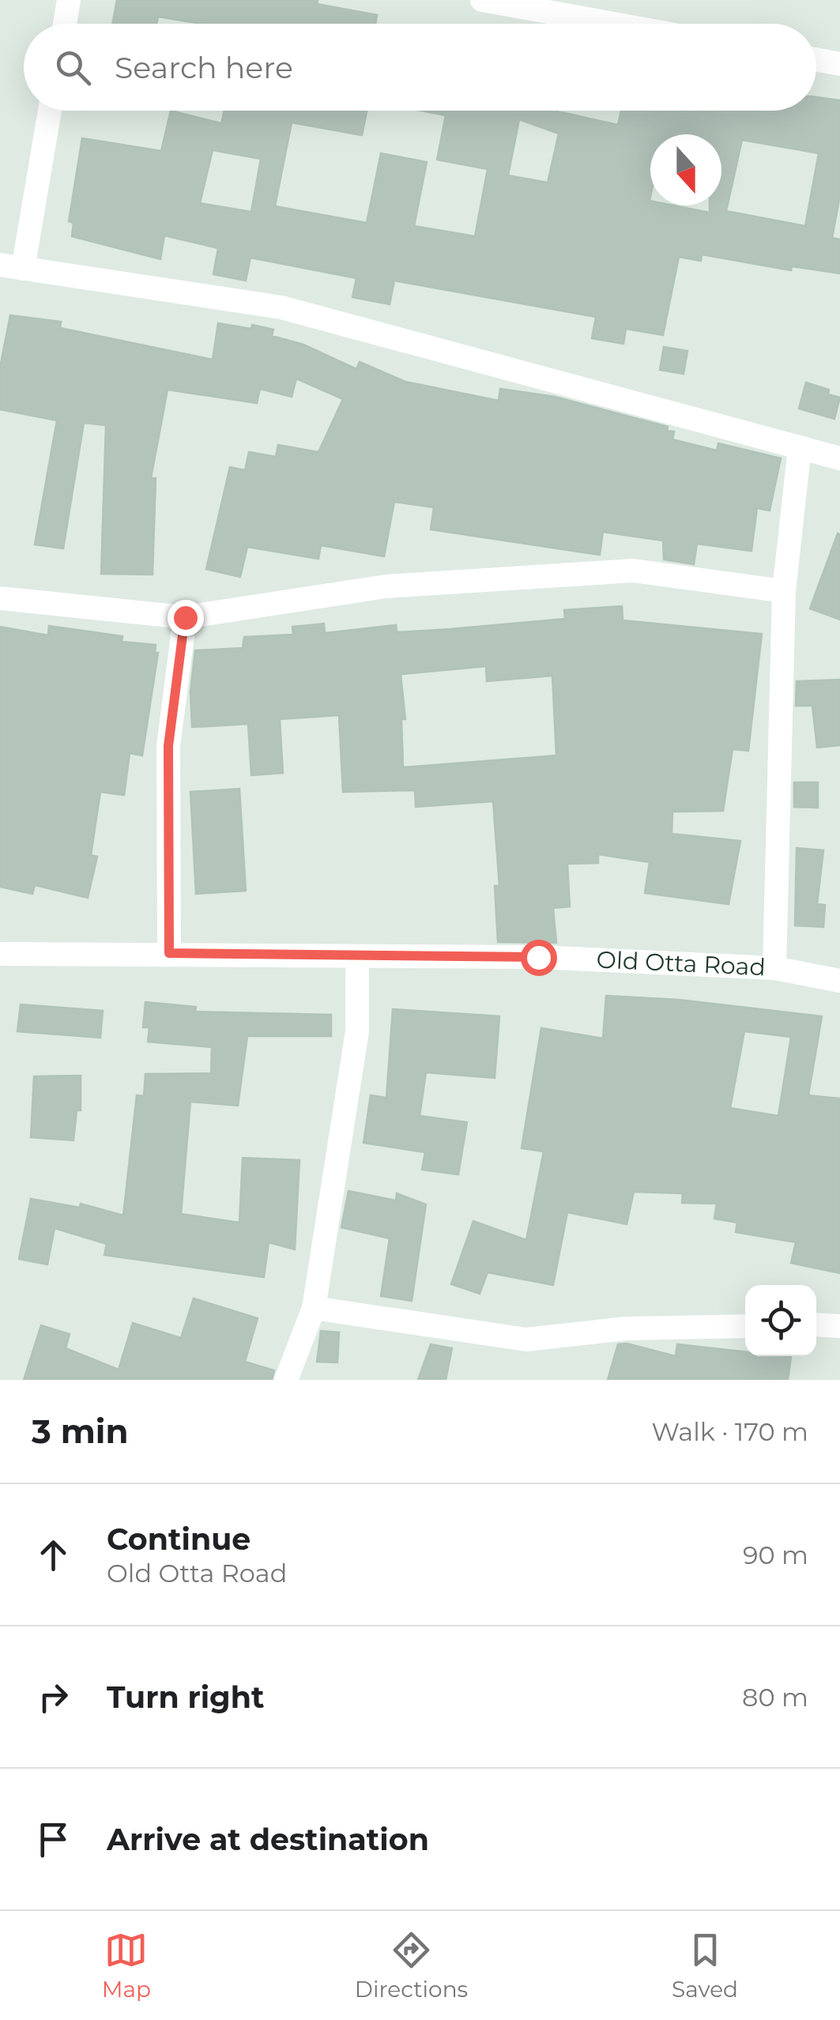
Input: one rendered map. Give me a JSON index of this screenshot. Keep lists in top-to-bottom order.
{
  "streets": {
    "street": ["Old Otta Road"]
  },
  "north": "bottom",
  "page": {
    "search": "Search here",
    "heading": ["3 min", "Walk · 170 m"],
    "list": [
      ["Continue", "Old Otta Road", "90 m"],
      ["Turn right", "80 m"],
      "Arrive at destination"
    ],
    "nav": ["Map", "Directions", "Saved"]
  }
}
